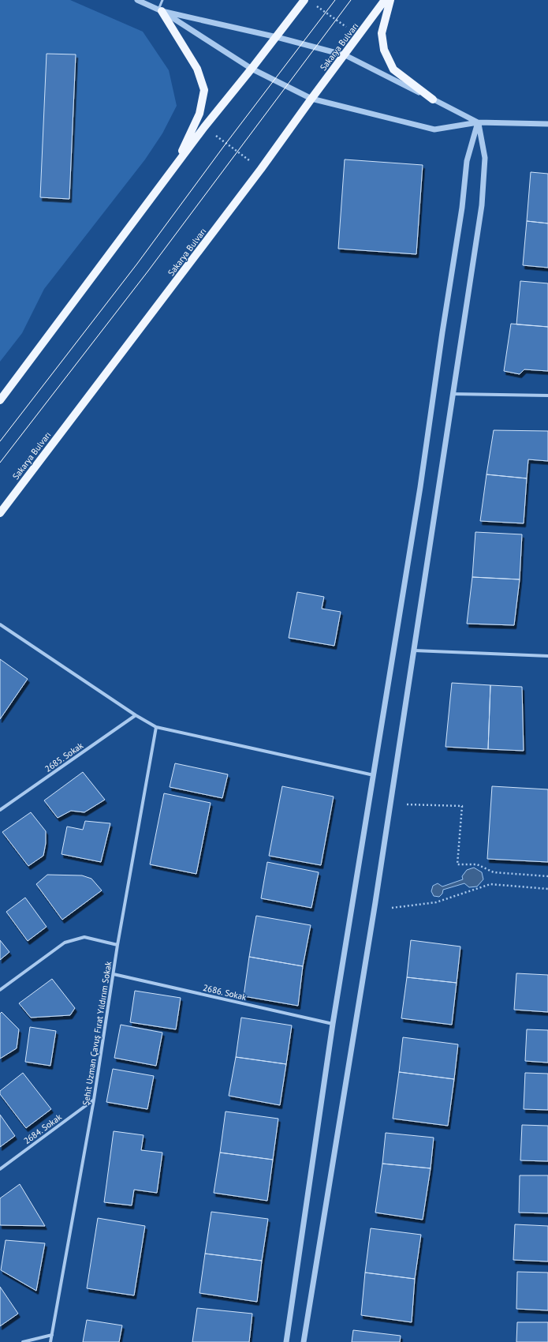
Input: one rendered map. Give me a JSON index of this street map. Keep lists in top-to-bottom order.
{
  "streets": {
    "main road": ["Sakarya Bulvarı"],
    "street": [
      "2685. Sokak",
      "2686. Sokak",
      "Şehit Uzman Çavuş Fırat Yıldırım Sokak",
      "2684. Sokak"
    ]
  },
  "crossings": [
    ["2686. Sokak", "Şehit Uzman Çavuş Fırat Yıldırım Sokak"],
    ["Şehit Uzman Çavuş Fırat Yıldırım Sokak", "2684. Sokak"]
  ]
}
